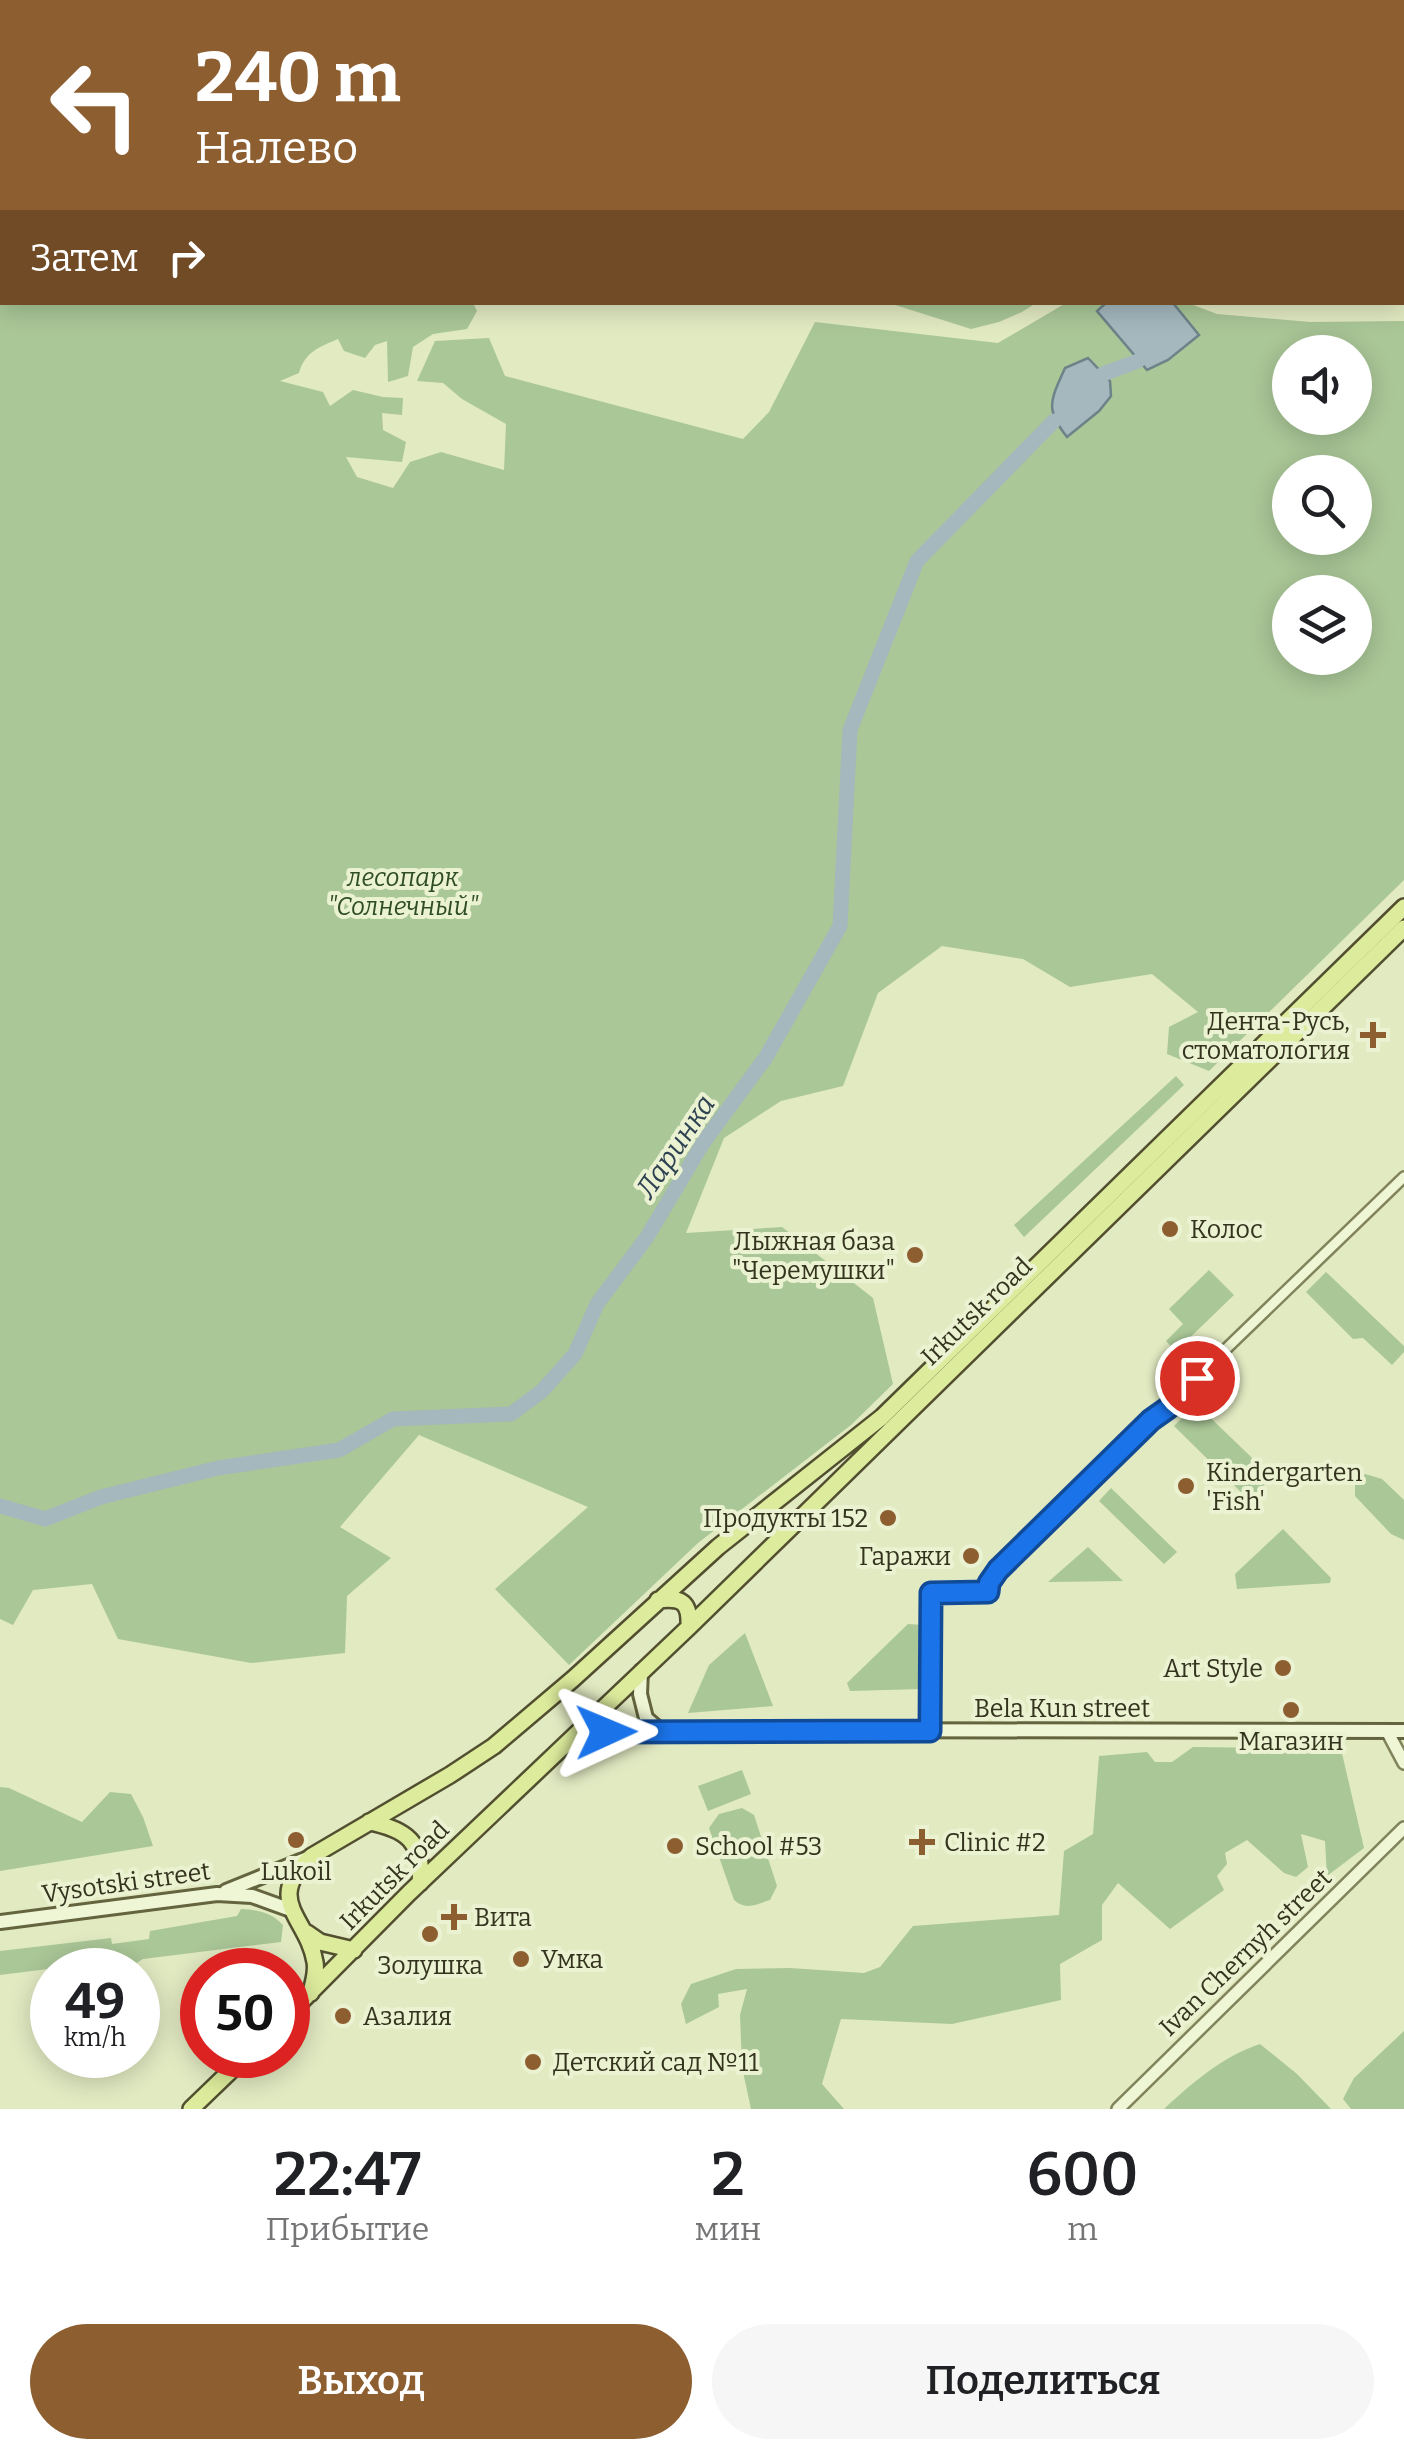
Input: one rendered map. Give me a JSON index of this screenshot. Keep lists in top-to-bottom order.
{
  "streets": {
    "main road": ["Irkutsk road", "Bela Kun street", "Vysotski street"],
    "street": ["Ivan Chernyh street"]
  },
  "crossings": [
    ["Irkutsk road", "Bela Kun street"],
    ["Irkutsk road", "Vysotski street"]
  ],
  "water": ["Ларинка"],
  "parks": ["лесопарк \"Солнечный\""],
  "places": {
    "health": ["Дента-Русь, стоматология", "Clinic #2", "Вита"],
    "other": [
      "Колос",
      "Лыжная база \"Черемушки\"",
      "Kindergarten 'Fish'",
      "Продукты 152",
      "Гаражи",
      "Art Style",
      "Магазин",
      "Lukoil",
      "School #53",
      "Золушка",
      "Умка",
      "Азалия",
      "Детский сад №11"
    ]
  },
  "page": {
    "turn": ["240 m", "Налево"],
    "then": "Затем",
    "speed": "49 km/h",
    "limit": "50",
    "eta": [
      "22:47",
      "Прибытие",
      "2",
      "мин",
      "600",
      "m"
    ],
    "buttons": ["Выход", "Поделиться"]
  }
}
